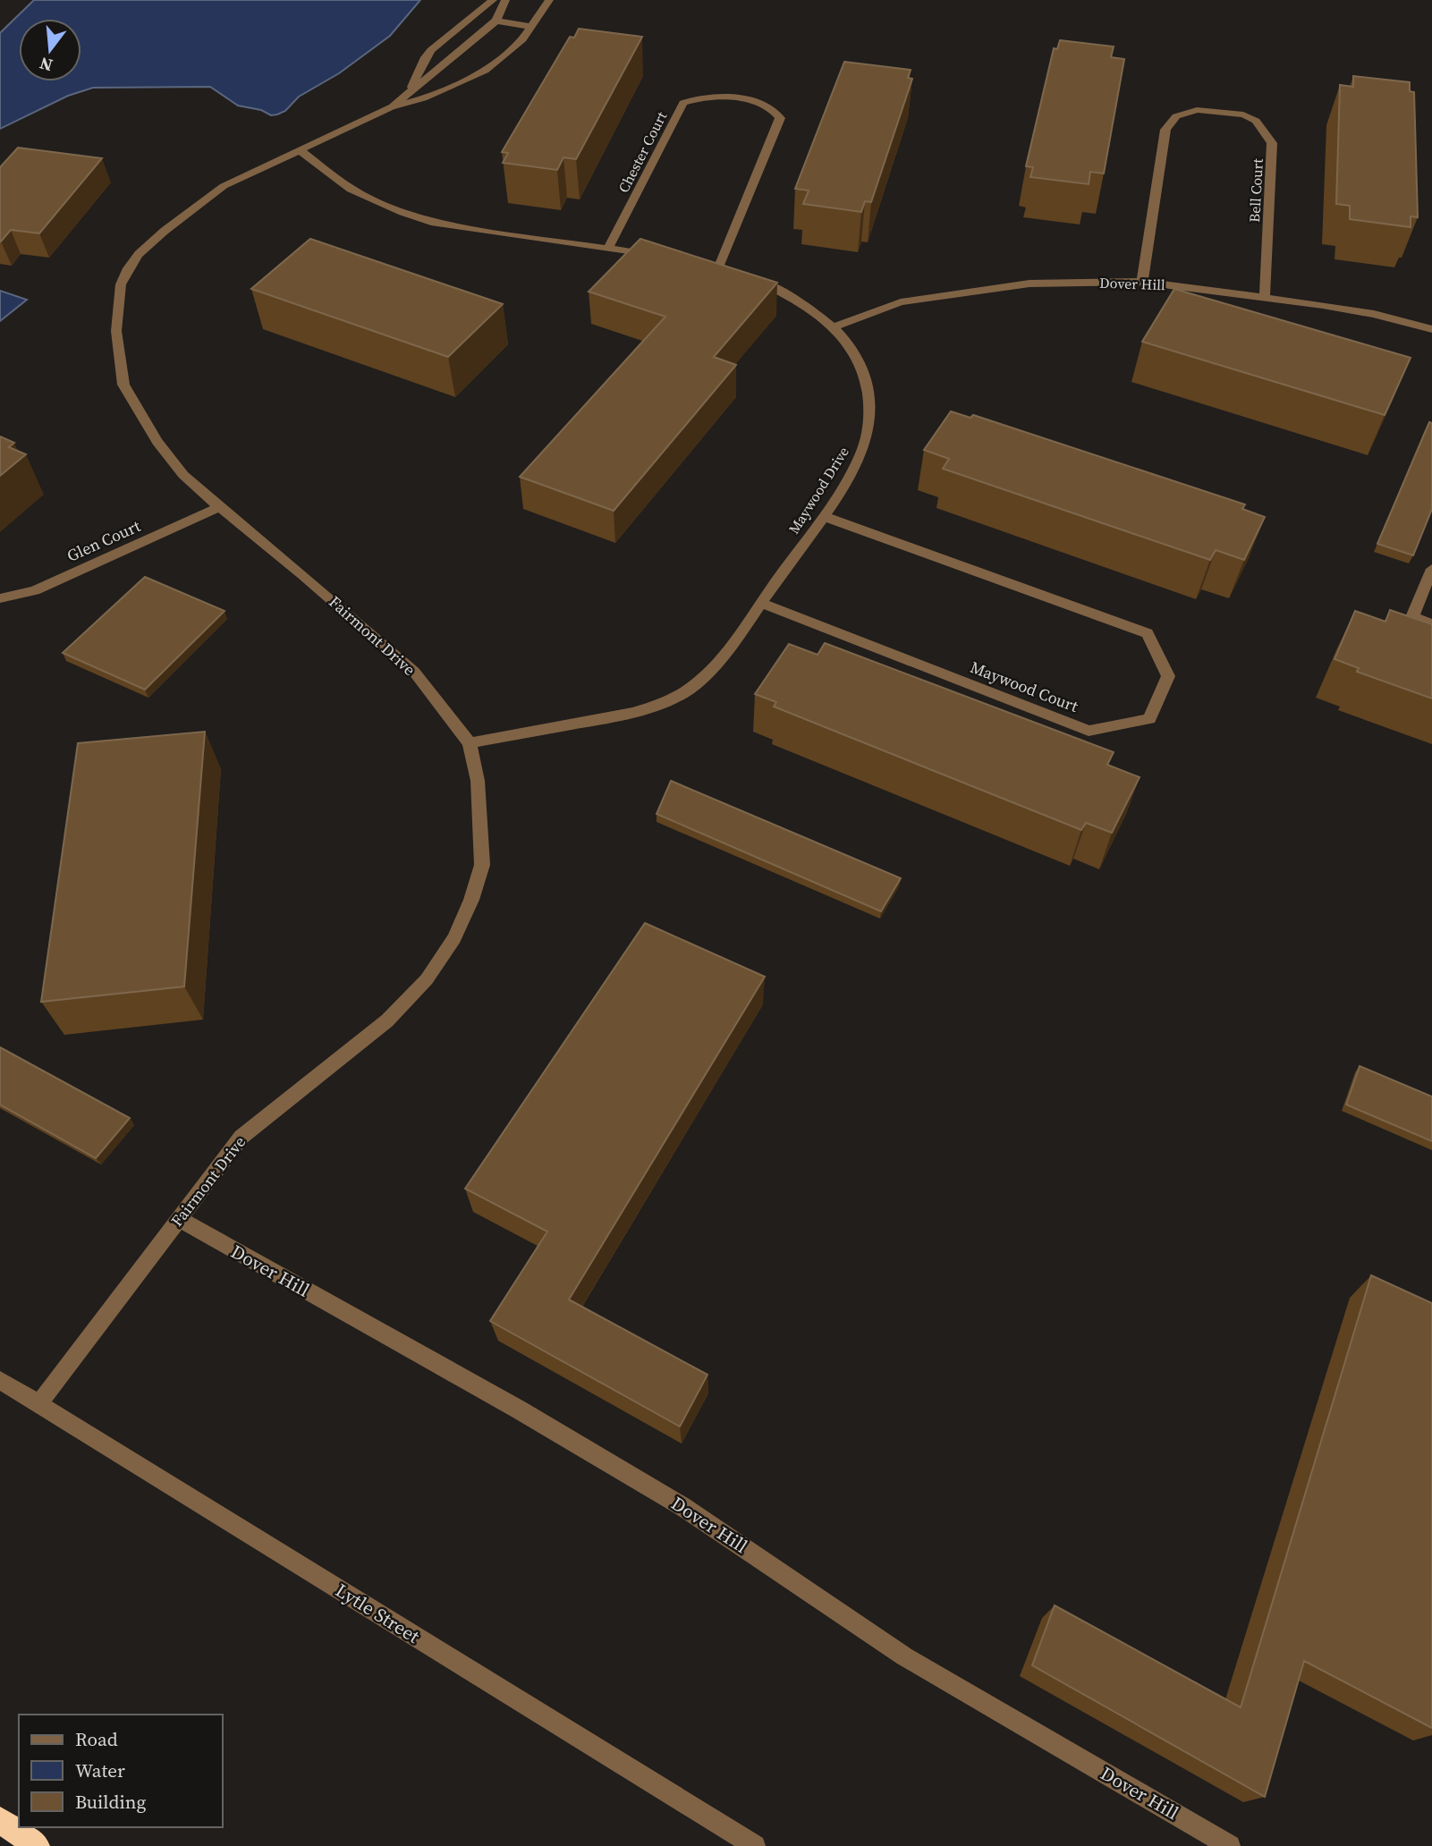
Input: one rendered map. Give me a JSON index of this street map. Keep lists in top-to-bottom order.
{
  "streets": {
    "street": [
      "Chester Court",
      "Bell Court",
      "Dover Hill",
      "Maywood Drive",
      "Glen Court",
      "Fairmont Drive",
      "Maywood Court",
      "Lytle Street"
    ]
  },
  "crossings": [
    ["Chester Court", "Maywood Drive"],
    ["Bell Court", "Dover Hill"],
    ["Dover Hill", "Maywood Drive"],
    ["Dover Hill", "Fairmont Drive"],
    ["Maywood Drive", "Fairmont Drive"],
    ["Maywood Drive", "Maywood Court"],
    ["Glen Court", "Fairmont Drive"],
    ["Fairmont Drive", "Lytle Street"]
  ],
  "legend": ["Road", "Water", "Building"],
  "north": "bottom"
}
